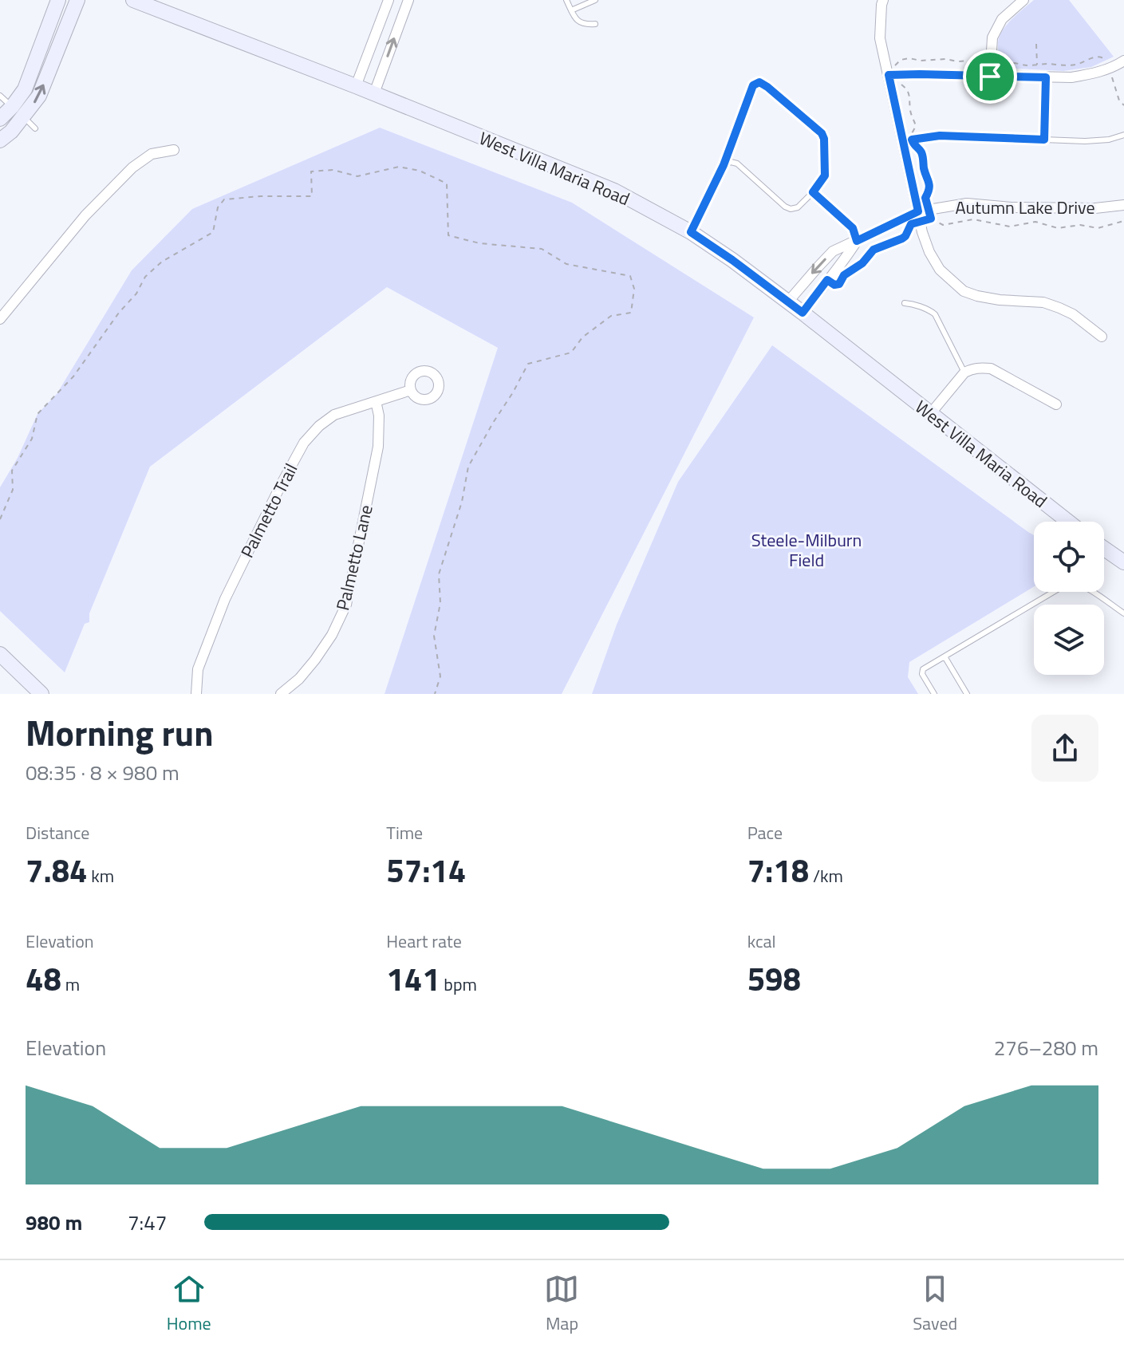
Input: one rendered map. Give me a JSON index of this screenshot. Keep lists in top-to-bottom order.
{
  "streets": {
    "main road": ["West Villa Maria Road"],
    "street": ["Autumn Lake Drive", "Palmetto Trail", "Palmetto Lane"]
  },
  "crossings": [
    ["West Villa Maria Road", "Autumn Lake Drive"],
    ["Palmetto Trail", "Palmetto Lane"]
  ],
  "parks": ["Steele-Milburn Field"],
  "page": {
    "heading": ["Morning run", "08:35 · 8 × 980 m"],
    "stats": [
      ["Distance", "7.84 km"],
      ["Time", "57:14"],
      ["Pace", "7:18 /km"],
      ["Elevation", "48 m"],
      ["Heart rate", "141 bpm"],
      ["kcal", "598"]
    ],
    "chart": ["Elevation", "276–280 m"],
    "list": [
      {
        "name": "980 m",
        "note": "7:47"
      }
    ],
    "tabs": ["Home", "Map", "Saved"]
  }
}
